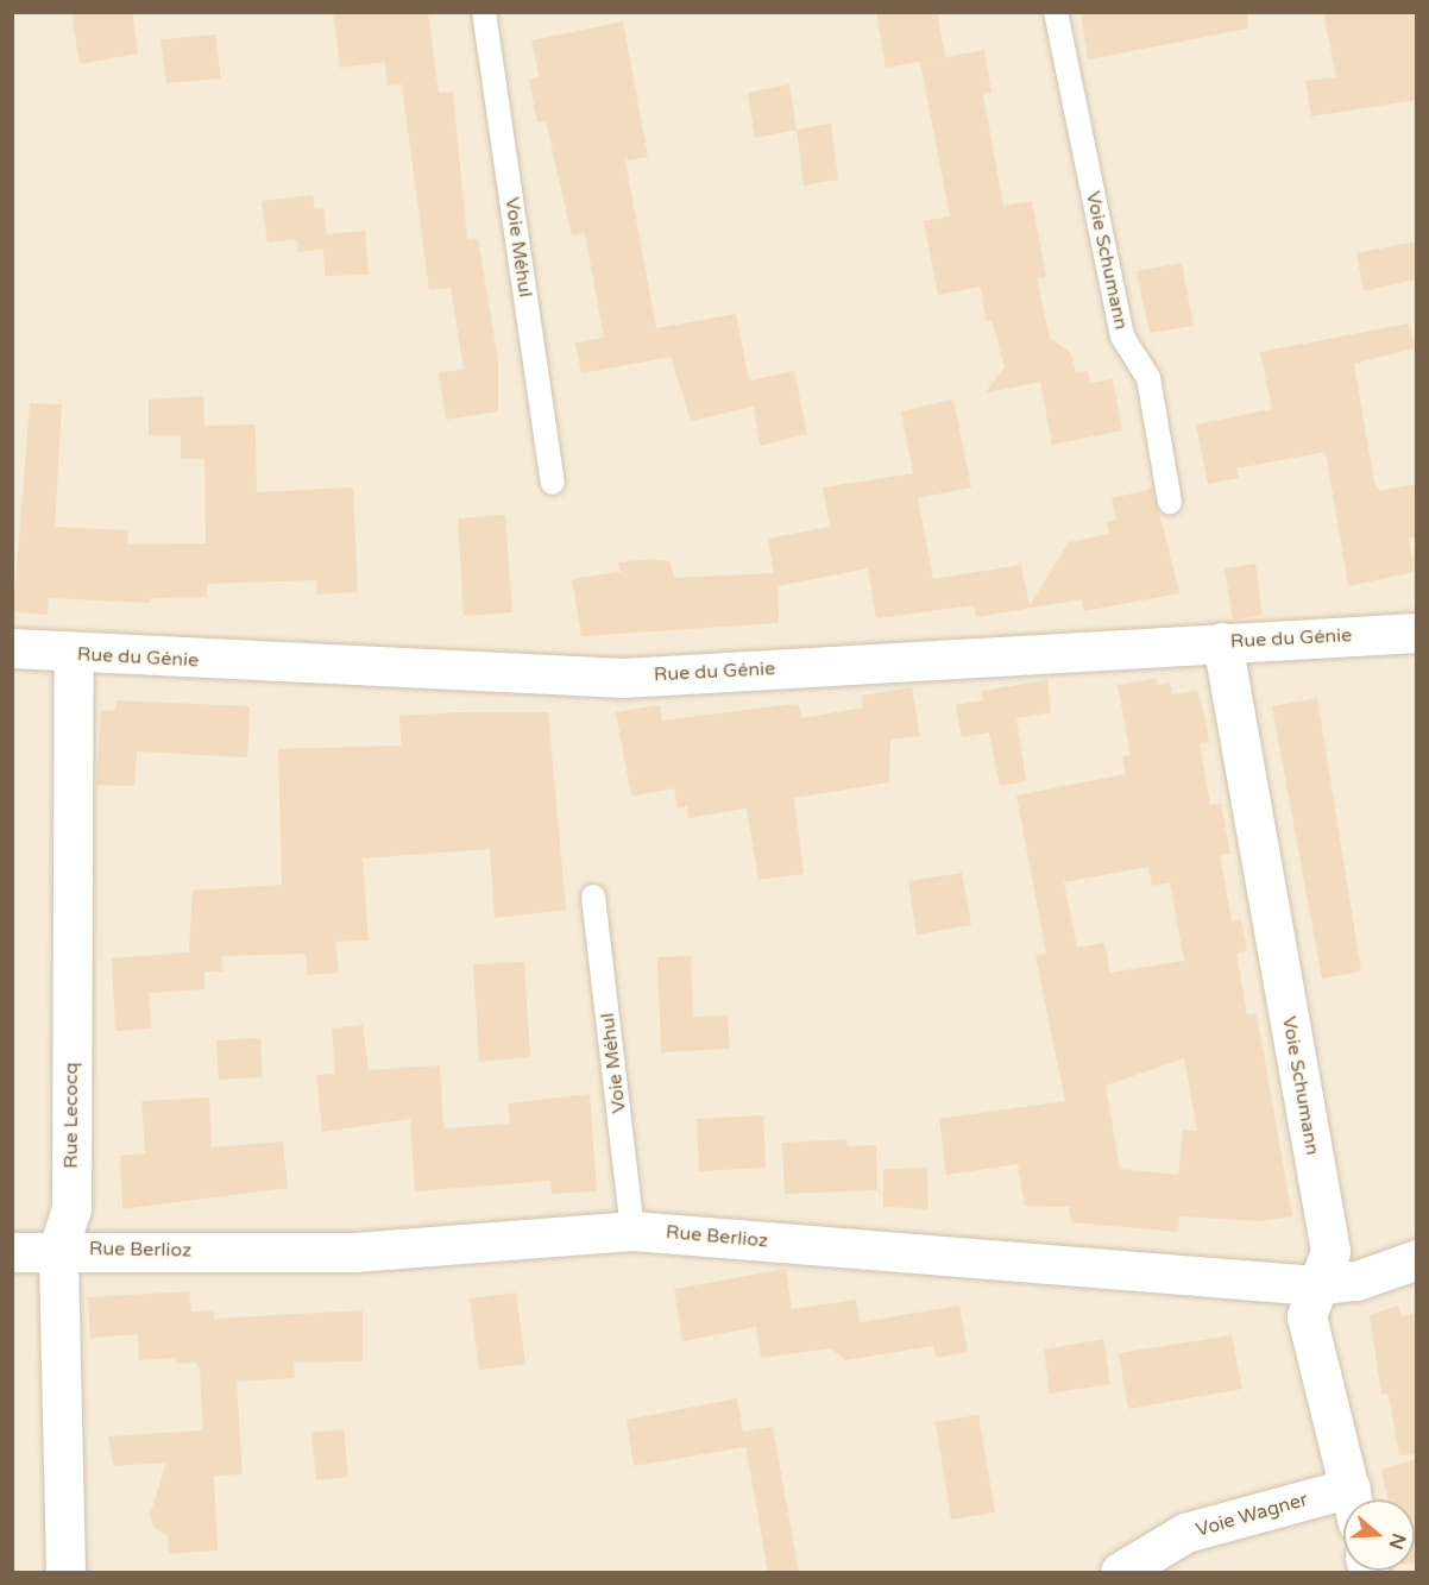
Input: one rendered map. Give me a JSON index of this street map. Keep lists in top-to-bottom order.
{
  "streets": {
    "street": [
      "Voie Schumann",
      "Rue du Génie",
      "Rue Lecocq",
      "Rue Berlioz",
      "Voie Wagner"
    ],
    "lane": ["Voie Méhul"]
  },
  "crossings": [
    ["Voie Méhul", "Rue Berlioz"],
    ["Voie Schumann", "Rue du Génie"],
    ["Voie Schumann", "Rue Berlioz"],
    ["Rue du Génie", "Rue Lecocq"],
    ["Rue Lecocq", "Rue Berlioz"]
  ],
  "north": "right"
}
